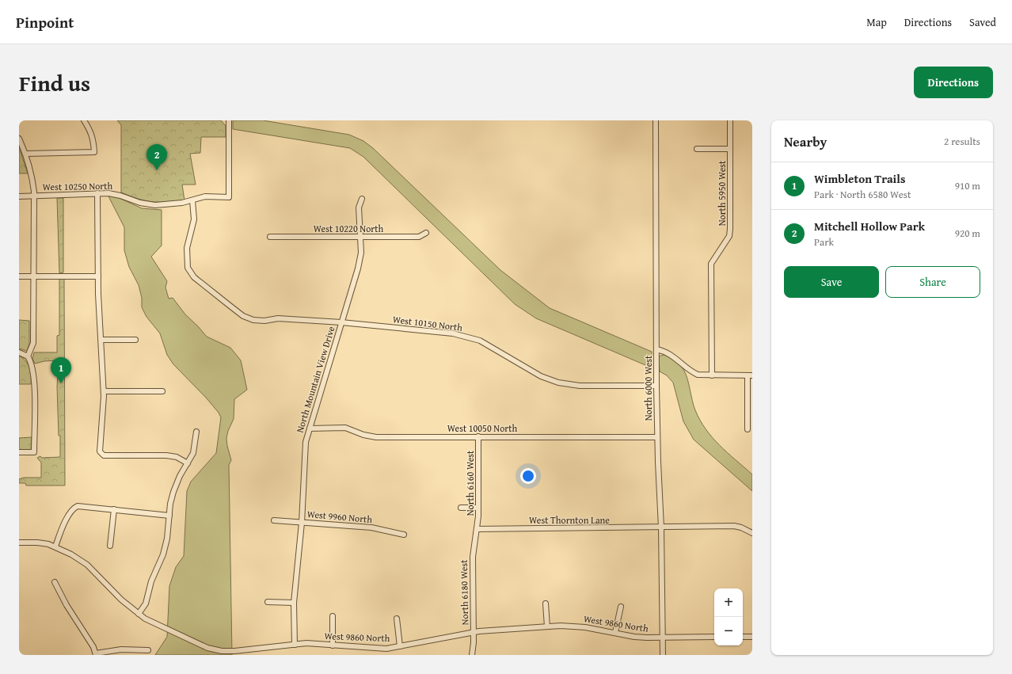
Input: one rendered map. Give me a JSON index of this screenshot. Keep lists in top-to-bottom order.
{
  "streets": {
    "street": [
      "West 10250 North",
      "North 5950 West",
      "West 10220 North",
      "West 10150 North",
      "North Mountain View Drive",
      "North 6000 West",
      "West 10050 North",
      "North 6160 West",
      "West 9960 North",
      "West Thornton Lane",
      "North 6180 West",
      "West 9860 North"
    ]
  },
  "crossings": [
    ["West 10250 North", "West 10150 North"],
    ["West 10220 North", "North Mountain View Drive"],
    ["West 10150 North", "North Mountain View Drive"],
    ["West 10150 North", "North 6000 West"],
    ["North Mountain View Drive", "West 10050 North"],
    ["North Mountain View Drive", "West 9960 North"],
    ["North Mountain View Drive", "West 9860 North"],
    ["North 6000 West", "West 10050 North"],
    ["North 6000 West", "West Thornton Lane"],
    ["North 6000 West", "West 9860 North"],
    ["West 10050 North", "North 6160 West"],
    ["North 6160 West", "West Thornton Lane"],
    ["North 6160 West", "North 6180 West"],
    ["West Thornton Lane", "North 6180 West"],
    ["North 6180 West", "West 9860 North"]
  ],
  "page": {
    "header": "Pinpoint",
    "nav": ["Map", "Directions", "Saved"],
    "title": "Find us",
    "buttons": [
      "Directions",
      ["Save", "Share"]
    ],
    "heading": ["Nearby", "2 results"],
    "pins": ["2", "1"],
    "list": [
      {
        "mark": "1",
        "name": "Wimbleton Trails",
        "note": "Park · North 6580 West",
        "value": "910 m"
      },
      {
        "mark": "2",
        "name": "Mitchell Hollow Park",
        "note": "Park",
        "value": "920 m"
      }
    ],
    "map_buttons": ["+", "−"]
  }
}
